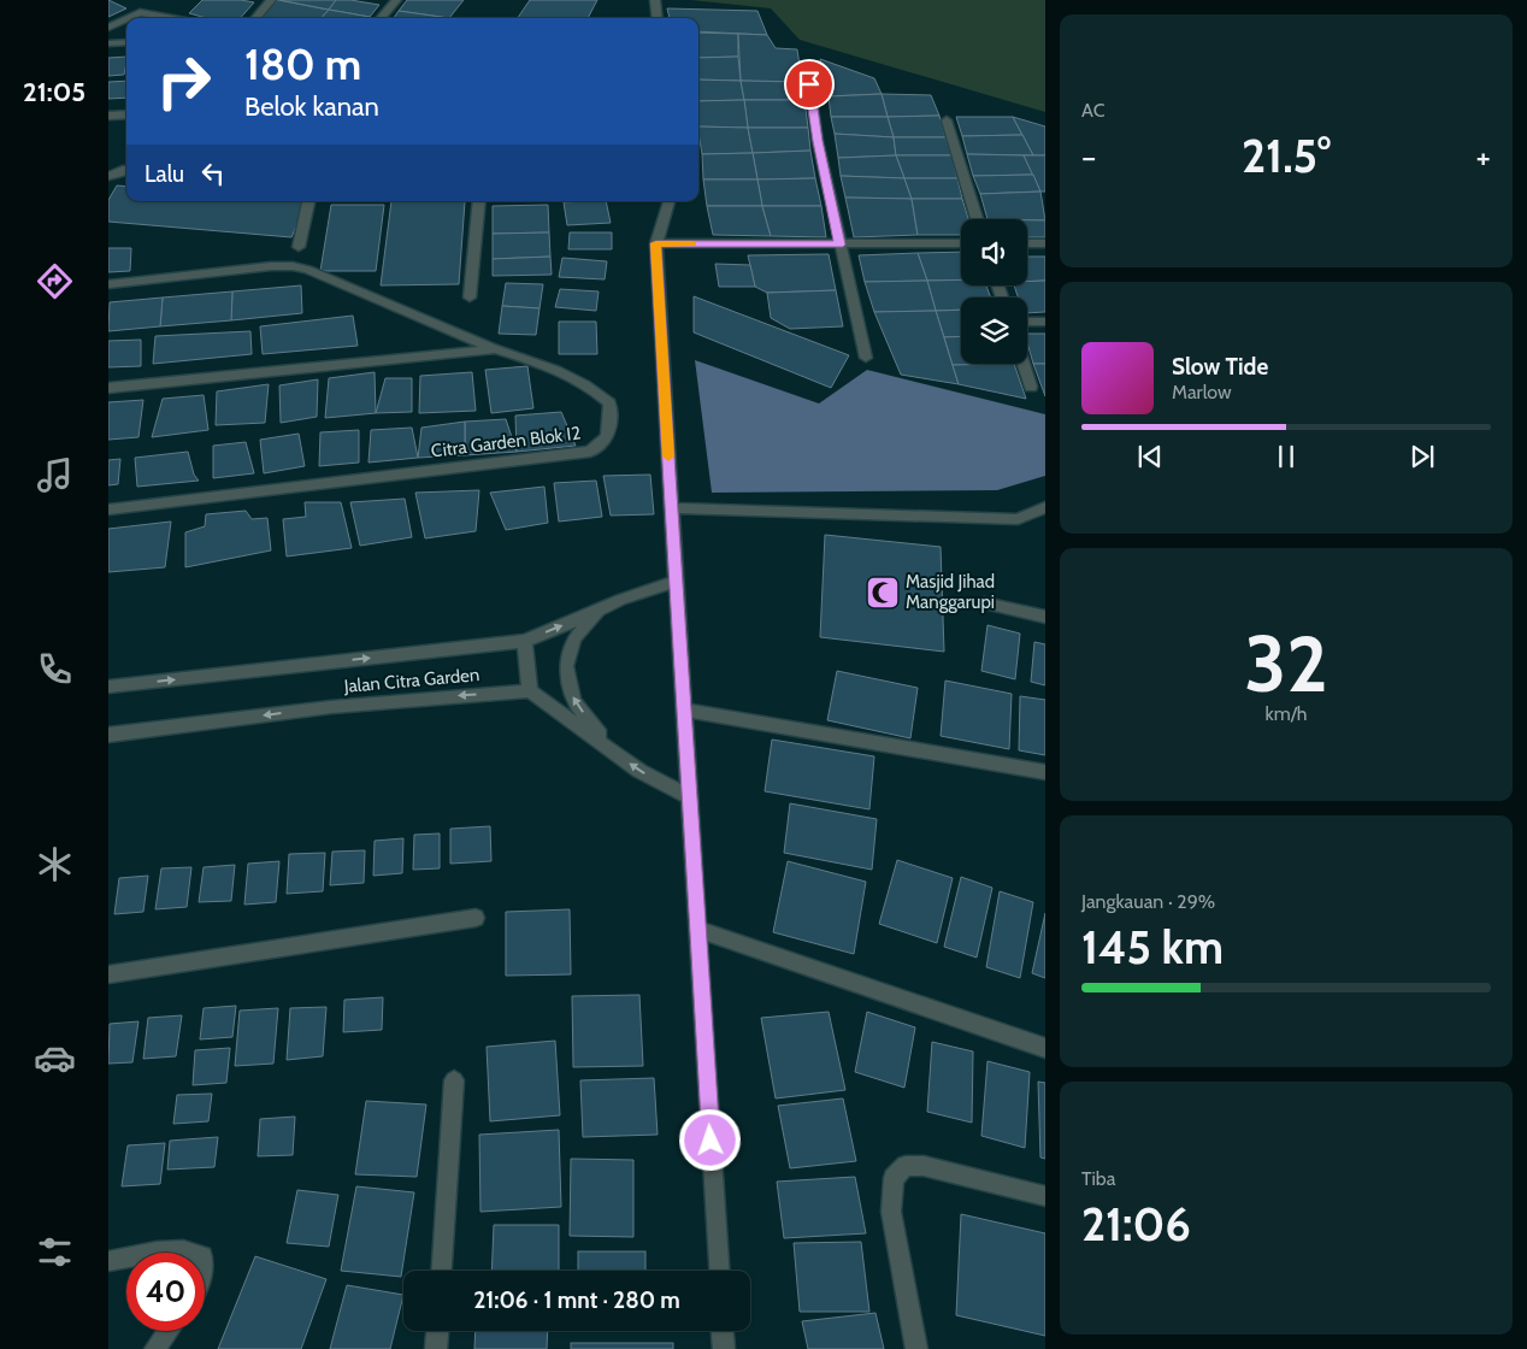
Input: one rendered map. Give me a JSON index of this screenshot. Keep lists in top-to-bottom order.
{
  "streets": {
    "street": ["Citra Garden Blok I2", "Jalan Citra Garden"]
  },
  "places": {
    "mosque": ["Masjid Jihad Manggarupi"]
  },
  "page": {
    "tabs": "21:05",
    "tile": [
      "AC",
      ["32", "km/h"],
      ["Jangkauan · 29%", "145 km"],
      ["Tiba", "21:06"]
    ],
    "turn": ["180 m", "Belok kanan"],
    "heat": ["−", "21.5°", "+"],
    "then": "Lalu",
    "song": ["Slow Tide", "Marlow"],
    "limit": "40",
    "trip": "21:06 · 1 mnt · 280 m"
  }
}
